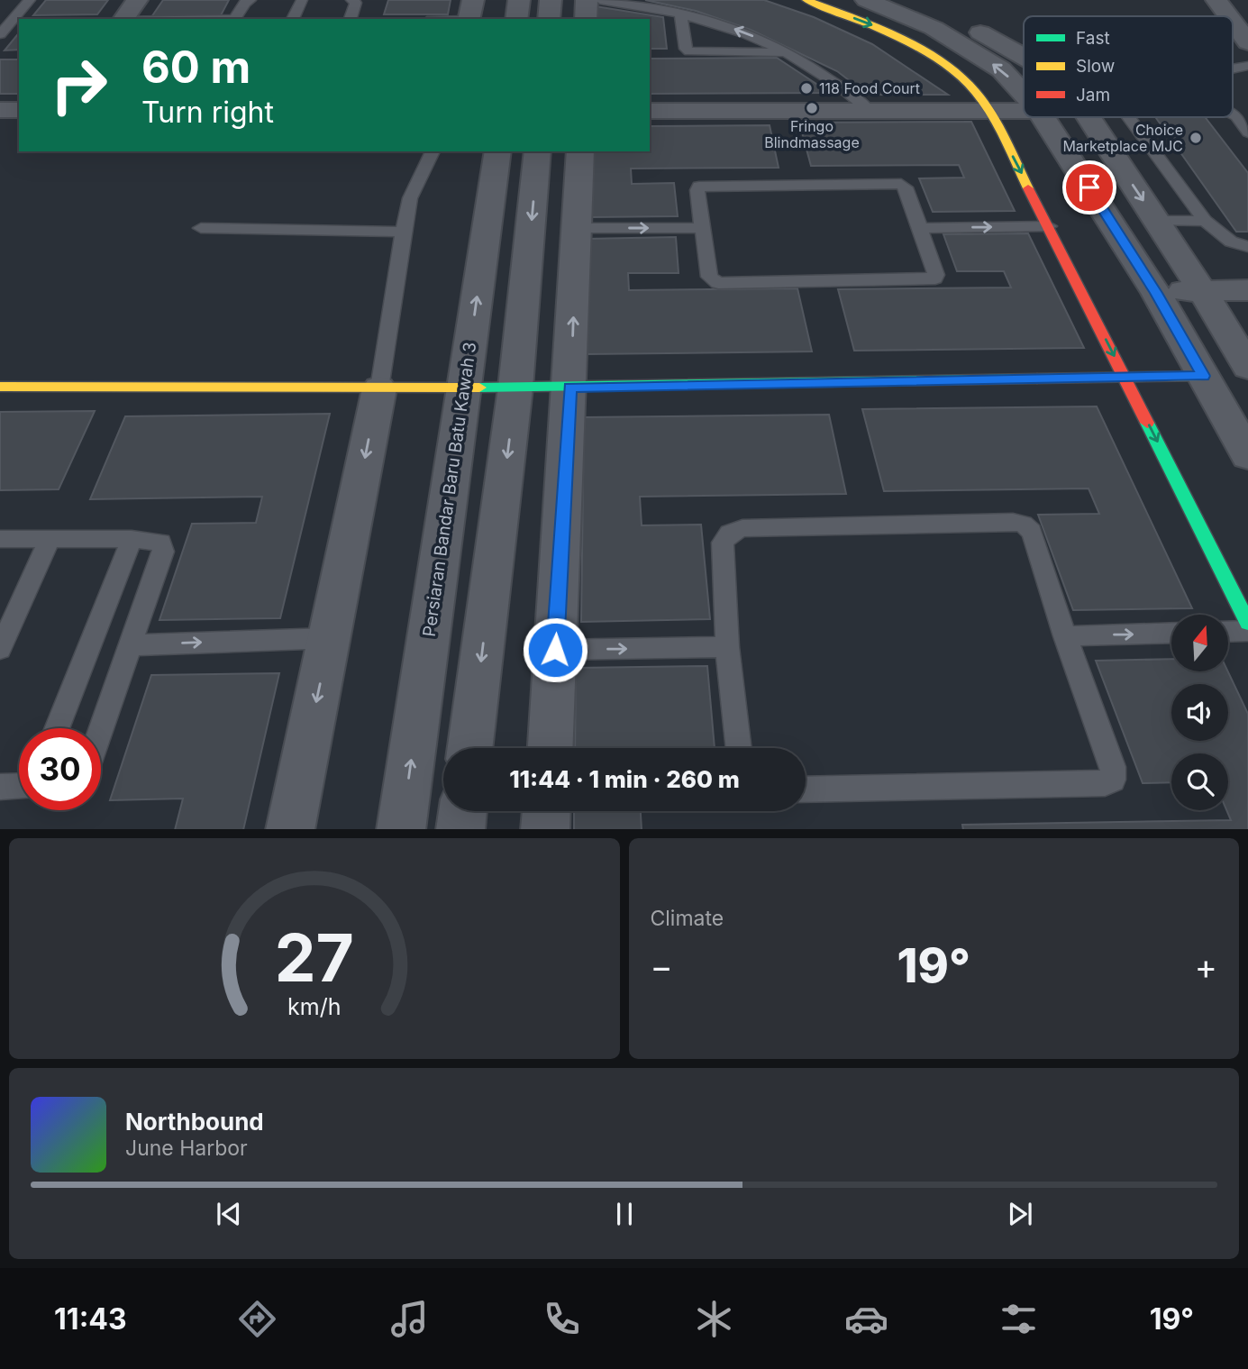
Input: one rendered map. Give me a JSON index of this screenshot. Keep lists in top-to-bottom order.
{
  "streets": {
    "street": ["Persiaran Bandar Baru Batu Kawah 3"]
  },
  "places": ["118 Food Court", "Fringo Blindmassage", "Choice Marketplace MJC"],
  "legend": ["Fast", "Slow", "Jam"],
  "north": "top",
  "page": {
    "turn": ["60 m", "Turn right"],
    "limit": "30",
    "trip": "11:44 · 1 min · 260 m",
    "tile": "Climate",
    "heat": ["−", "19°", "+"],
    "song": ["Northbound", "June Harbor"],
    "tabs": ["11:43", "19°"],
    "gauge": ["27", "km/h"]
  }
}
